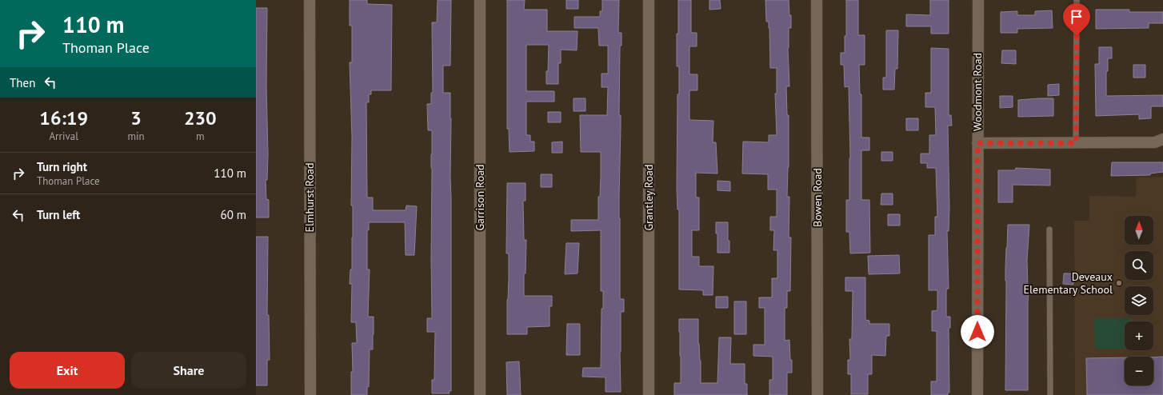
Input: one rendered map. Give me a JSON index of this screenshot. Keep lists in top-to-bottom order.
{
  "streets": {
    "street": [
      "Woodmont Road",
      "Elmhurst Road",
      "Garrison Road",
      "Grantley Road",
      "Bowen Road"
    ]
  },
  "places": ["Deveaux Elementary School"],
  "north": "top",
  "page": {
    "turn": ["110 m", "Thoman Place"],
    "then": "Then",
    "eta": [
      "16:19",
      "Arrival",
      "3",
      "min",
      "230",
      "m"
    ],
    "list": [
      {
        "name": "Turn right",
        "note": "Thoman Place",
        "value": "110 m"
      },
      {
        "name": "Turn left",
        "value": "60 m"
      }
    ],
    "map_buttons": ["+", "−"],
    "buttons": ["Exit", "Share"]
  }
}
